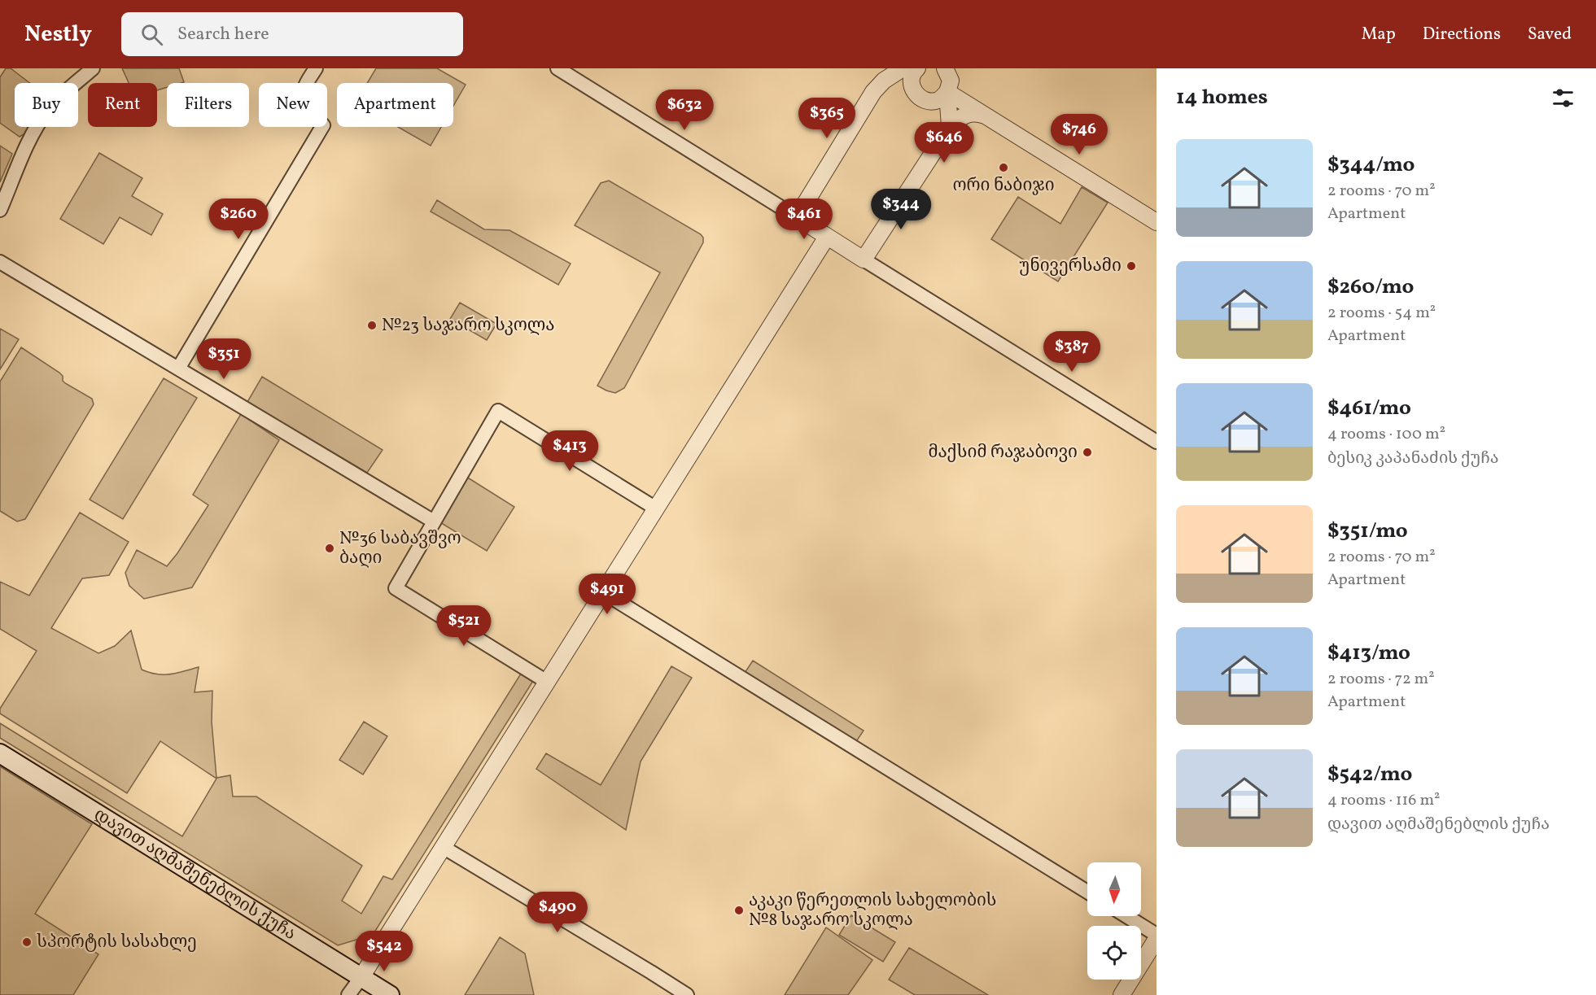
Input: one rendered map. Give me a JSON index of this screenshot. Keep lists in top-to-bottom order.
{
  "streets": {
    "main road": ["დავით აღმაშენებლის ქუჩა"]
  },
  "places": [
    "ორი ნაბიჯი",
    "უნივერსამი",
    "№23 საჯარო სკოლა",
    "მაქსიმ რაჯაბოვი",
    "№36 საბავშვო ბაღი",
    "აკაკი წერეთლის სახელობის №8 საჯარო სკოლა",
    "სპორტის სასახლე"
  ],
  "north": "bottom",
  "page": {
    "header": "Nestly",
    "search": "Search here",
    "nav": ["Map", "Directions", "Saved"],
    "heading": "14 homes",
    "chip": [
      "Buy",
      "Rent",
      "Filters",
      "New",
      "Apartment"
    ],
    "price": [
      "$632",
      "$365",
      "$746",
      "$646",
      "$344",
      "$260",
      "$461",
      "$387",
      "$351",
      "$413",
      "$491",
      "$521",
      "$490",
      "$542"
    ],
    "list": [
      {
        "name": "$344/mo",
        "note": "2 rooms · 70 m² · Apartment"
      },
      {
        "name": "$260/mo",
        "note": "2 rooms · 54 m² · Apartment"
      },
      {
        "name": "$461/mo",
        "note": "4 rooms · 100 m² · ბესიკ კაპანაძის ქუჩა"
      },
      {
        "name": "$351/mo",
        "note": "2 rooms · 70 m² · Apartment"
      },
      {
        "name": "$413/mo",
        "note": "2 rooms · 72 m² · Apartment"
      },
      {
        "name": "$542/mo",
        "note": "4 rooms · 116 m² · დავით აღმაშენებლის ქუჩა"
      }
    ]
  }
}
